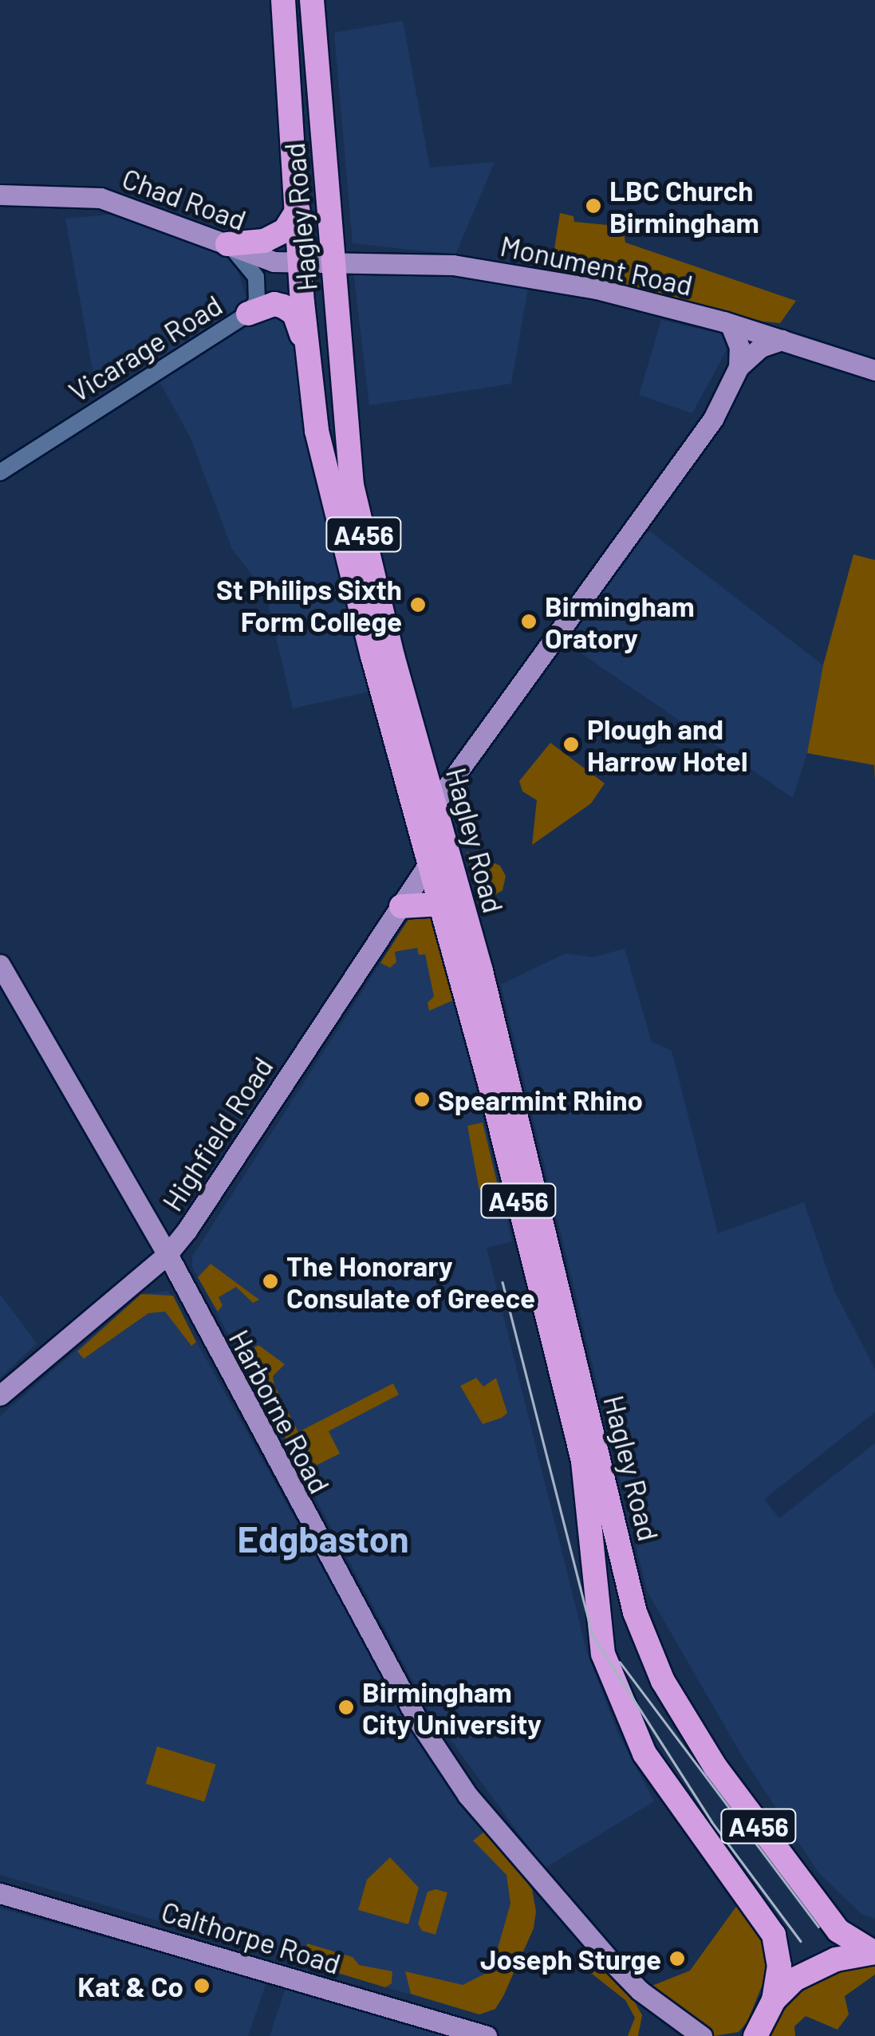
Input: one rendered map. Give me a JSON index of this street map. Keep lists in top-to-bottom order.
{
  "streets": {
    "highway": ["Hagley Road", "A456"],
    "main road": [
      "Chad Road",
      "Monument Road",
      "Highfield Road",
      "Harborne Road",
      "Calthorpe Road"
    ],
    "street": ["Vicarage Road"]
  },
  "crossings": [
    ["Chad Road", "Hagley Road"],
    ["Chad Road", "Monument Road"],
    ["Chad Road", "Vicarage Road"],
    ["Hagley Road", "Monument Road"],
    ["Hagley Road", "Highfield Road"],
    ["Highfield Road", "Harborne Road"]
  ],
  "districts": ["Edgbaston"],
  "places": [
    "LBC Church Birmingham",
    "St Philips Sixth Form College",
    "Birmingham Oratory",
    "Plough and Harrow Hotel",
    "Spearmint Rhino",
    "The Honorary Consulate of Greece",
    "Birmingham City University",
    "Joseph Sturge",
    "Kat & Co"
  ]
}
